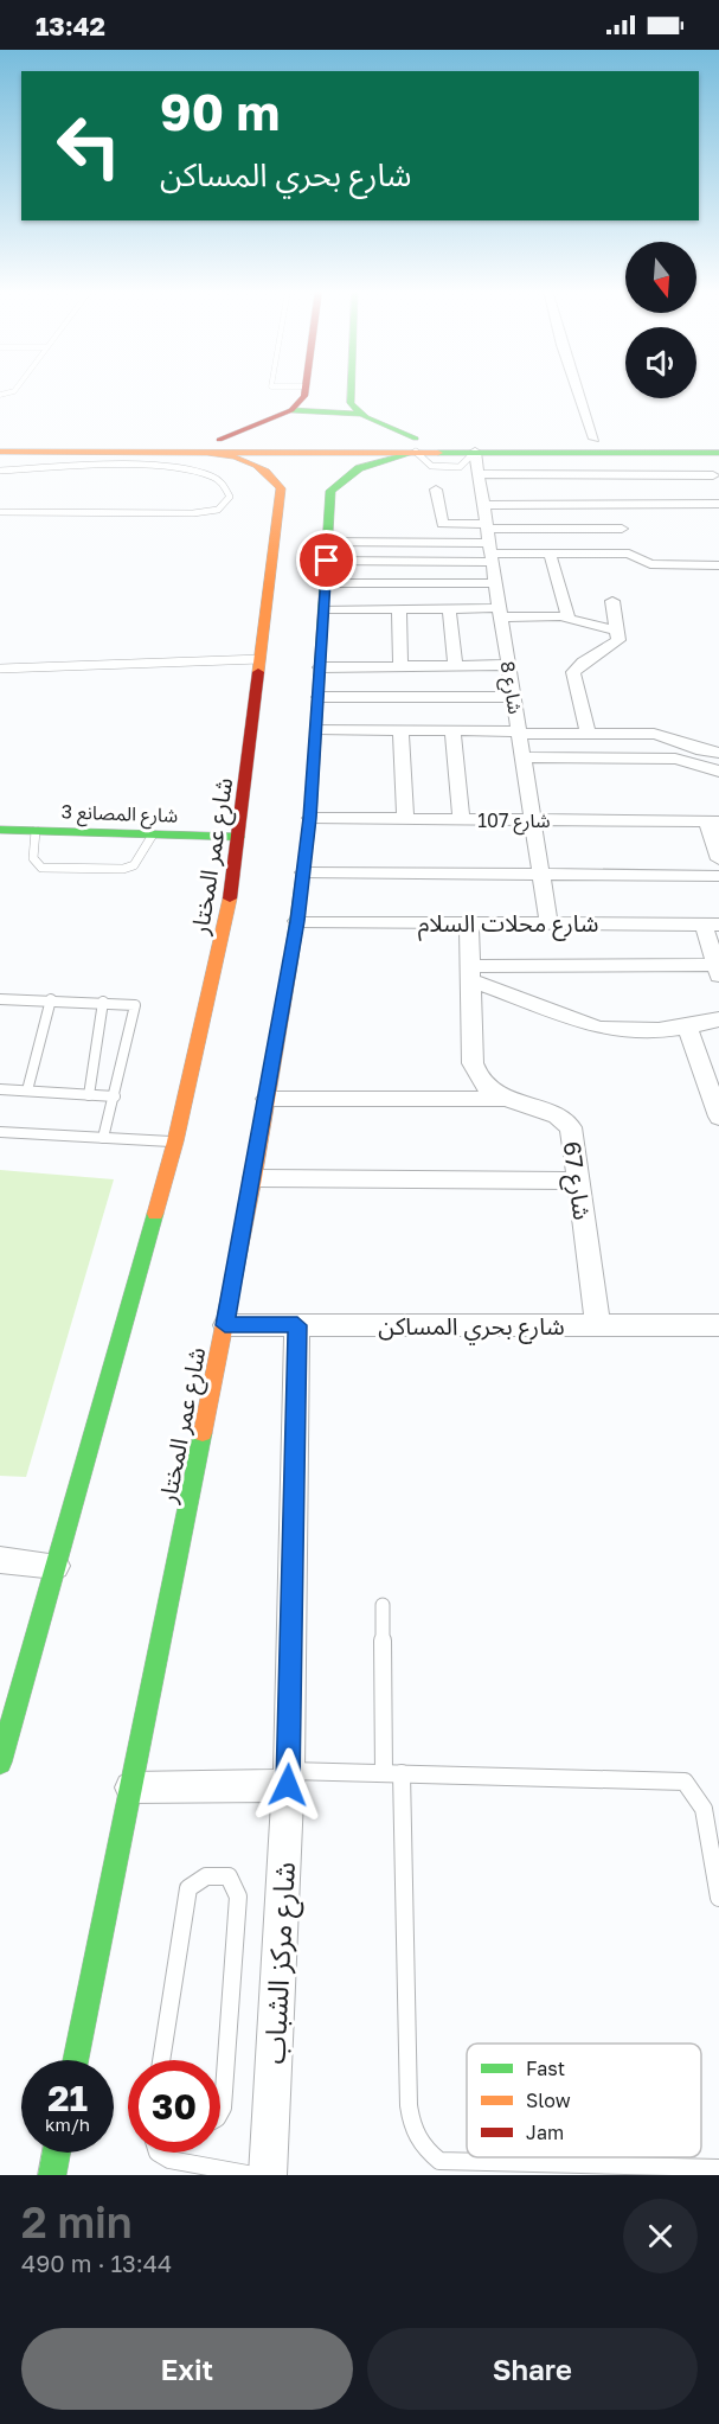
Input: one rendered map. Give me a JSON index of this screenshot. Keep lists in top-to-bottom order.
{
  "streets": {
    "main road": ["شارع المصانع 3", "شارع عمر المختار"],
    "street": [
      "شارع 8",
      "شارع 107",
      "شارع محلات السلام",
      "شارع 67",
      "شارع بحري المساكن",
      "شارع مركز الشباب"
    ]
  },
  "crossings": [
    ["شارع 8", "شارع 107"],
    ["شارع 8", "شارع محلات السلام"],
    ["شارع المصانع 3", "شارع عمر المختار"],
    ["شارع 107", "شارع عمر المختار"],
    ["شارع عمر المختار", "شارع محلات السلام"],
    ["شارع عمر المختار", "شارع بحري المساكن"],
    ["شارع محلات السلام", "شارع 67"],
    ["شارع 67", "شارع بحري المساكن"],
    ["شارع بحري المساكن", "شارع مركز الشباب"]
  ],
  "legend": ["Fast", "Slow", "Jam"],
  "north": "bottom",
  "page": {
    "status": "13:42",
    "turn": ["90 m", "شارع بحري المساكن"],
    "speed": "21 km/h",
    "limit": "30",
    "heading": ["2 min", "490 m · 13:44"],
    "buttons": ["Exit", "Share"]
  }
}
